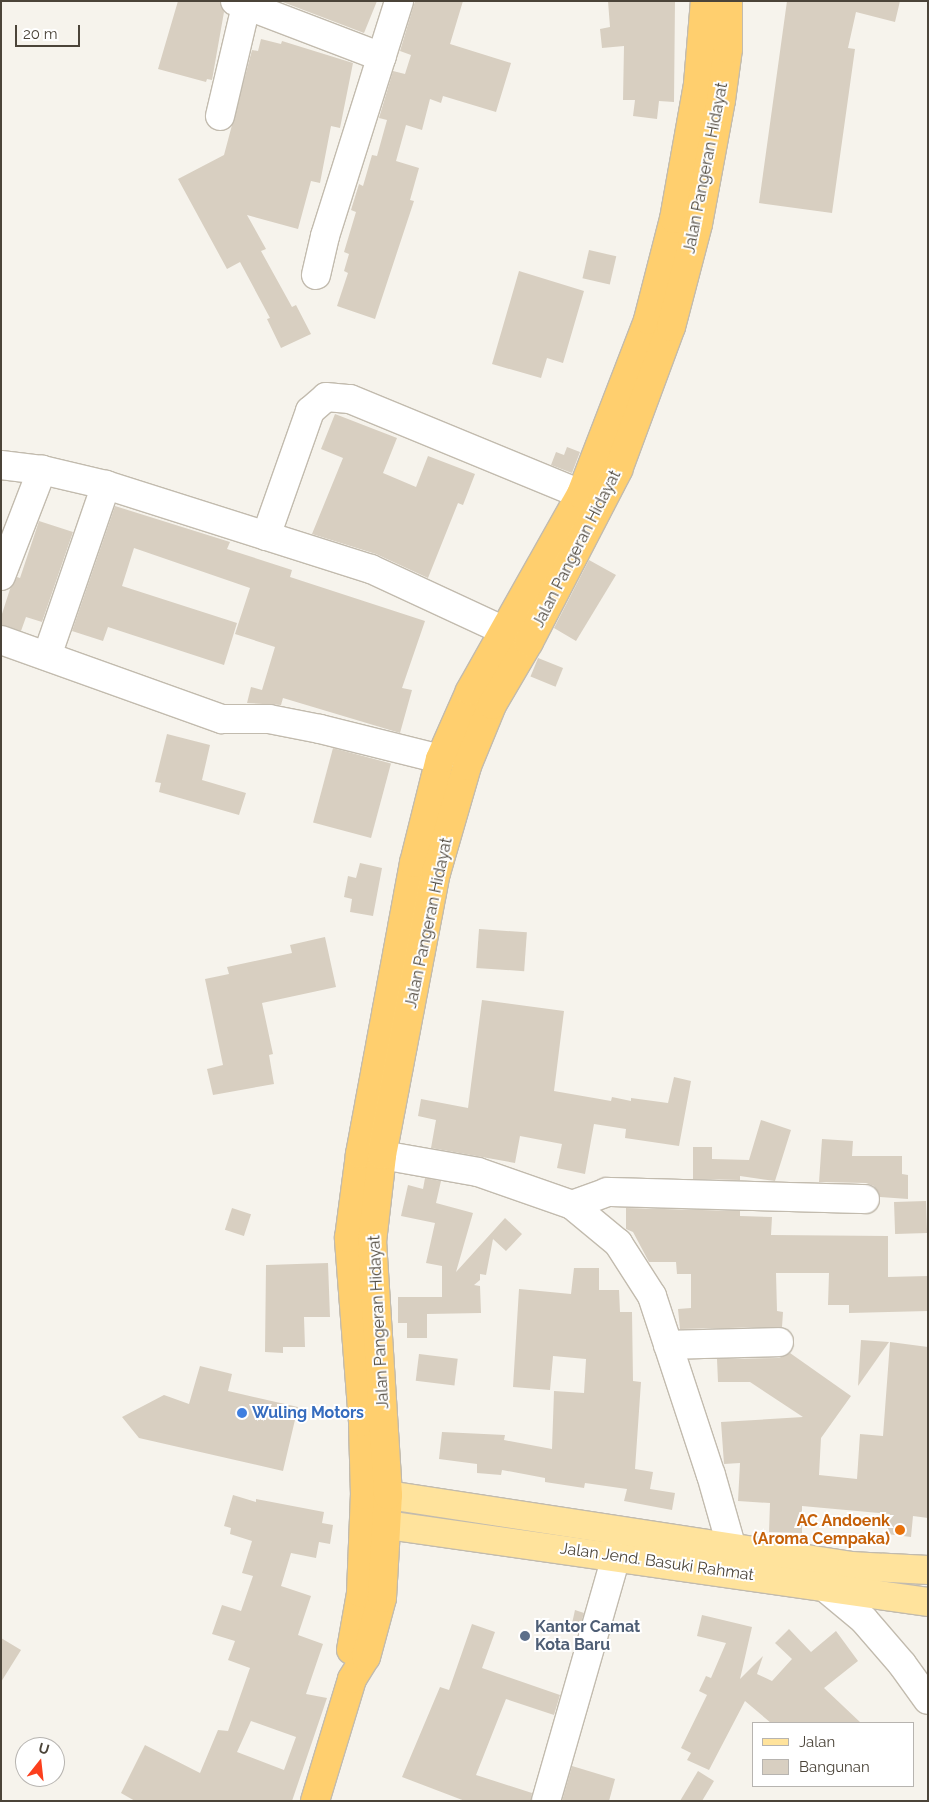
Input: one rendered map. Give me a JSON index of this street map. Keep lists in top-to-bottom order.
{
  "streets": {
    "highway": ["Jalan Pangeran Hidayat"],
    "main road": ["Jalan Jend. Basuki Rahmat"]
  },
  "crossings": [
    ["Jalan Pangeran Hidayat", "Jalan Jend. Basuki Rahmat"]
  ],
  "places": ["Wuling Motors", "AC Andoenk (Aroma Cempaka)", "Kantor Camat Kota Baru"],
  "legend": ["Jalan", "Bangunan"],
  "scale_bar": "20 m",
  "north": "top"
}
